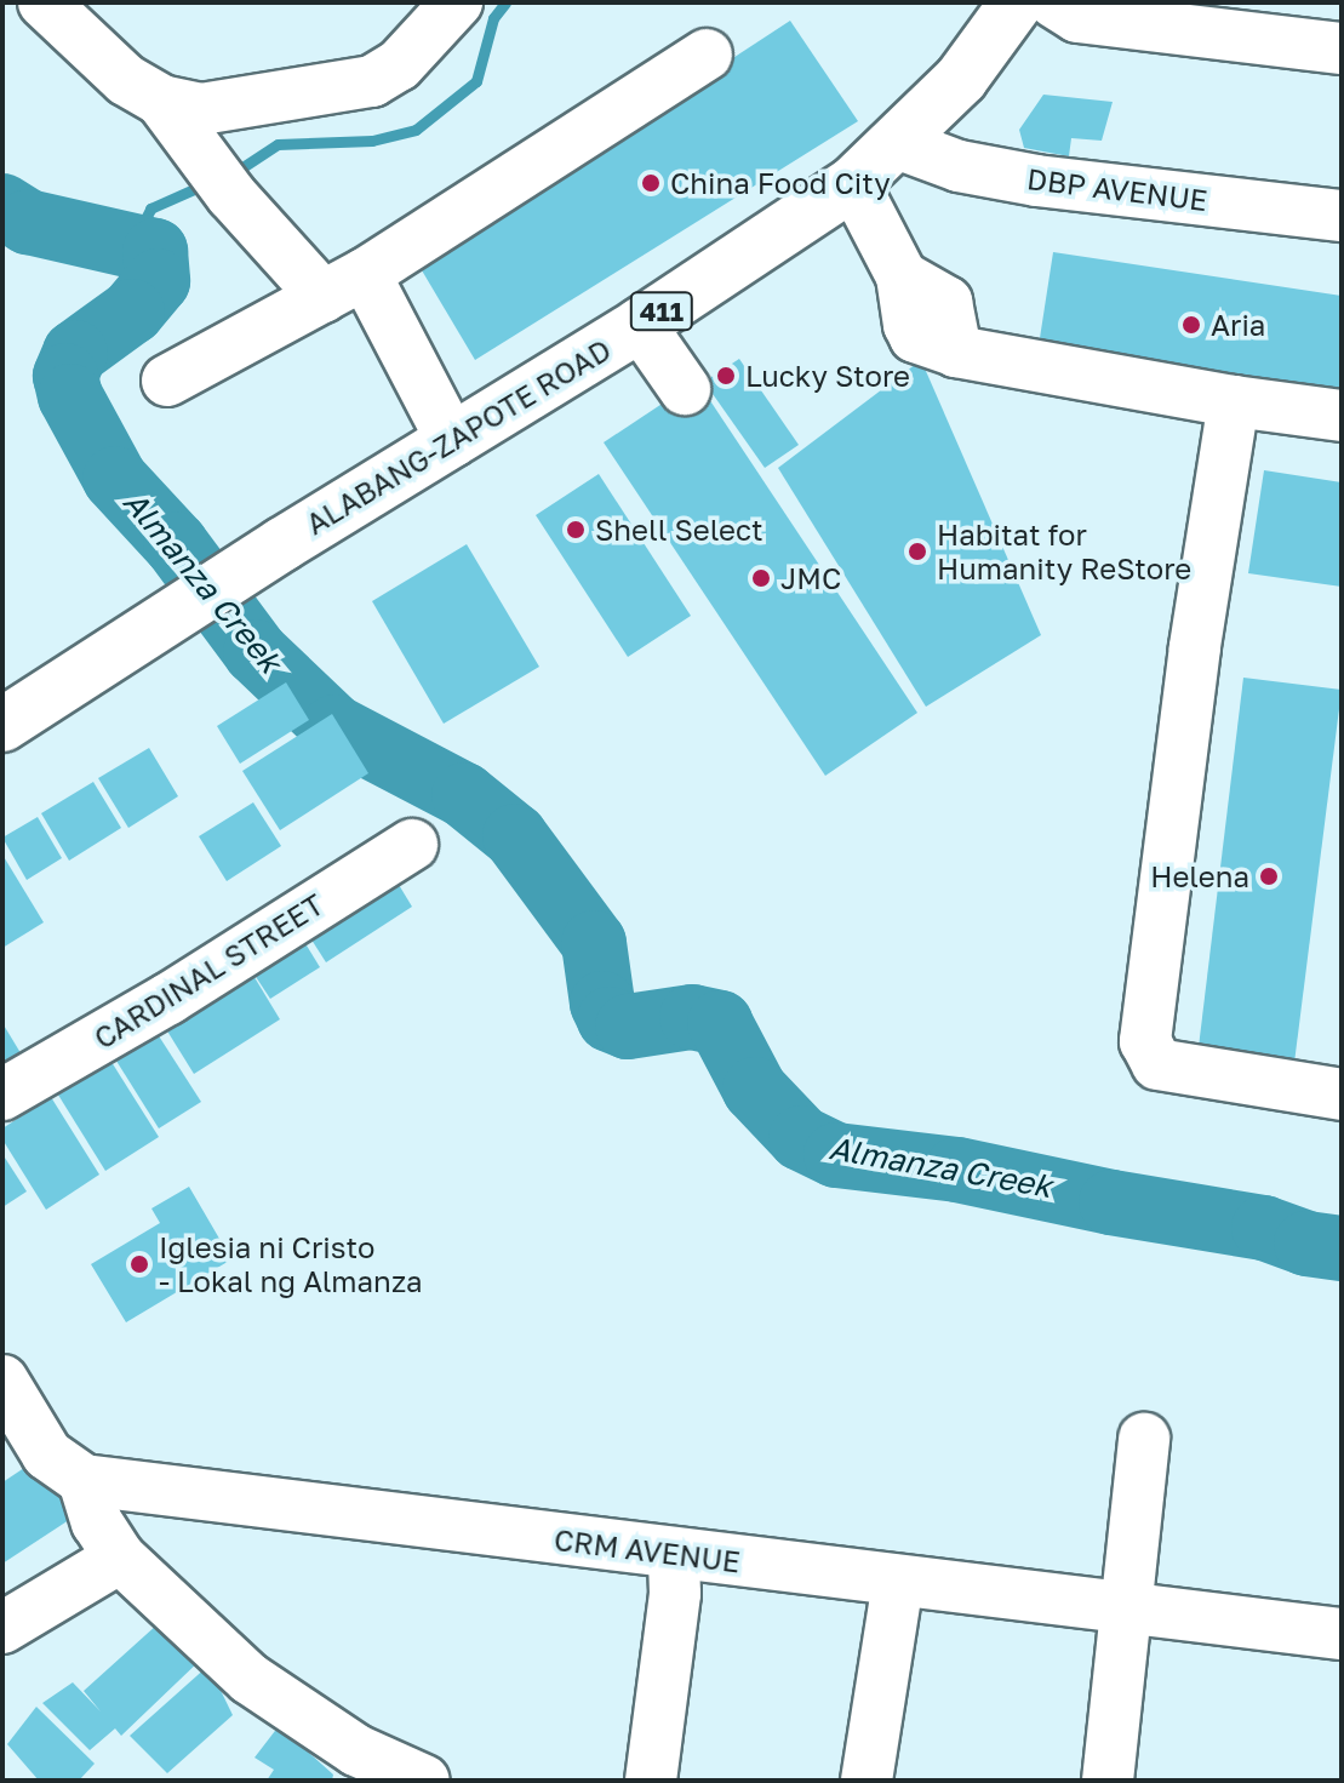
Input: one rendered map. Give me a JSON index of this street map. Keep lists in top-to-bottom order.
{
  "streets": {
    "highway": ["411", "ALABANG-ZAPOTE ROAD"],
    "street": ["DBP AVENUE", "CARDINAL STREET", "CRM AVENUE"]
  },
  "crossings": [
    ["DBP AVENUE", "ALABANG-ZAPOTE ROAD"]
  ],
  "water": ["Almanza Creek"],
  "places": [
    "China Food City",
    "Aria",
    "Lucky Store",
    "Shell Select",
    "Habitat for Humanity ReStore",
    "JMC",
    "Helena",
    "Iglesia ni Cristo - Lokal ng Almanza"
  ]
}
